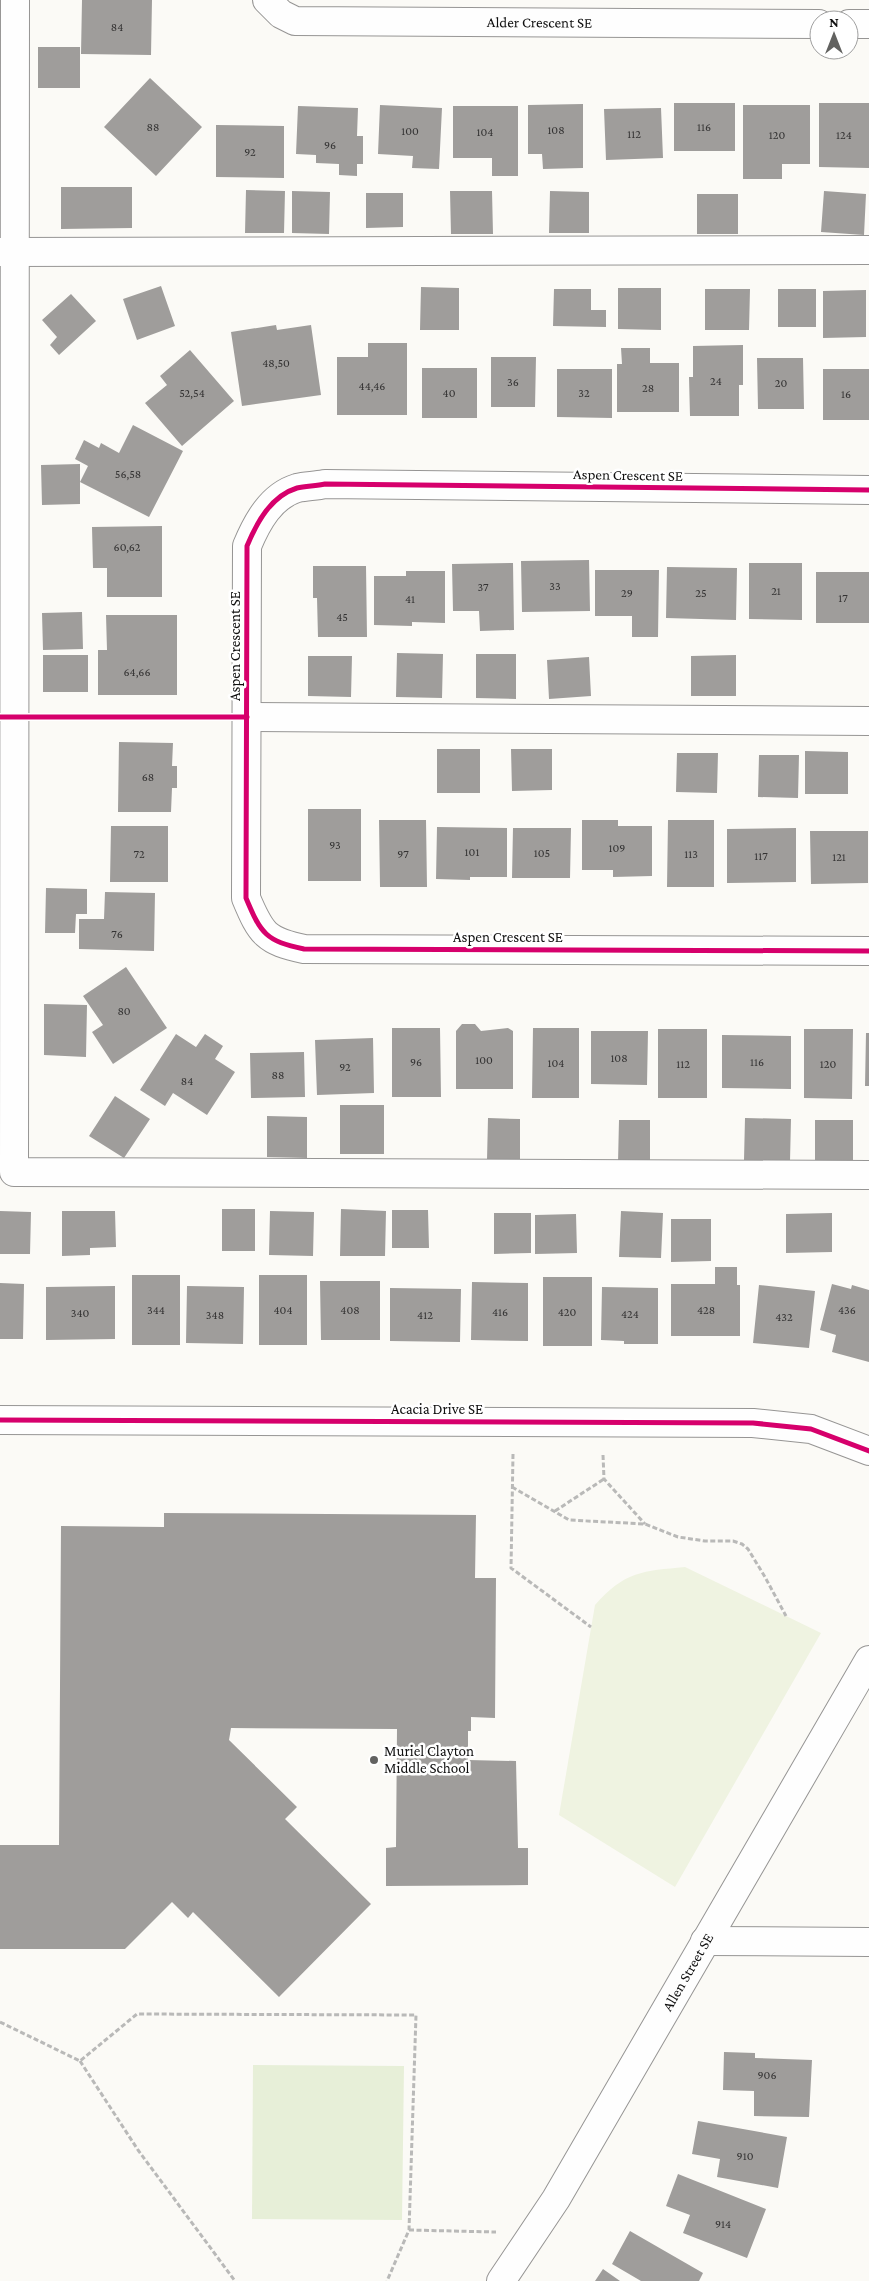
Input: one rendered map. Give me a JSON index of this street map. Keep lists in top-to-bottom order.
{
  "streets": {
    "street": [
      "Alder Crescent SE",
      "Aspen Crescent SE",
      "Acacia Drive SE",
      "Allen Street SE"
    ]
  },
  "places": ["Muriel Clayton Middle School"],
  "house_numbers": [
    "84",
    "88",
    "116",
    "108",
    "100",
    "104",
    "112",
    "120",
    "124",
    "96",
    "92",
    "48,50",
    "24",
    "36",
    "20",
    "44,46",
    "28",
    "52,54",
    "40",
    "32",
    "16",
    "56,58",
    "60,62",
    "33",
    "37",
    "21",
    "29",
    "25",
    "17",
    "41",
    "45",
    "64,66",
    "68",
    "93",
    "109",
    "101",
    "105",
    "72",
    "97",
    "113",
    "117",
    "121",
    "76",
    "80",
    "108",
    "100",
    "96",
    "116",
    "104",
    "112",
    "120",
    "92",
    "88",
    "84",
    "344",
    "404",
    "408",
    "428",
    "436",
    "416",
    "420",
    "340",
    "424",
    "348",
    "412",
    "432",
    "906",
    "910",
    "914"
  ],
  "north": "top"
}
